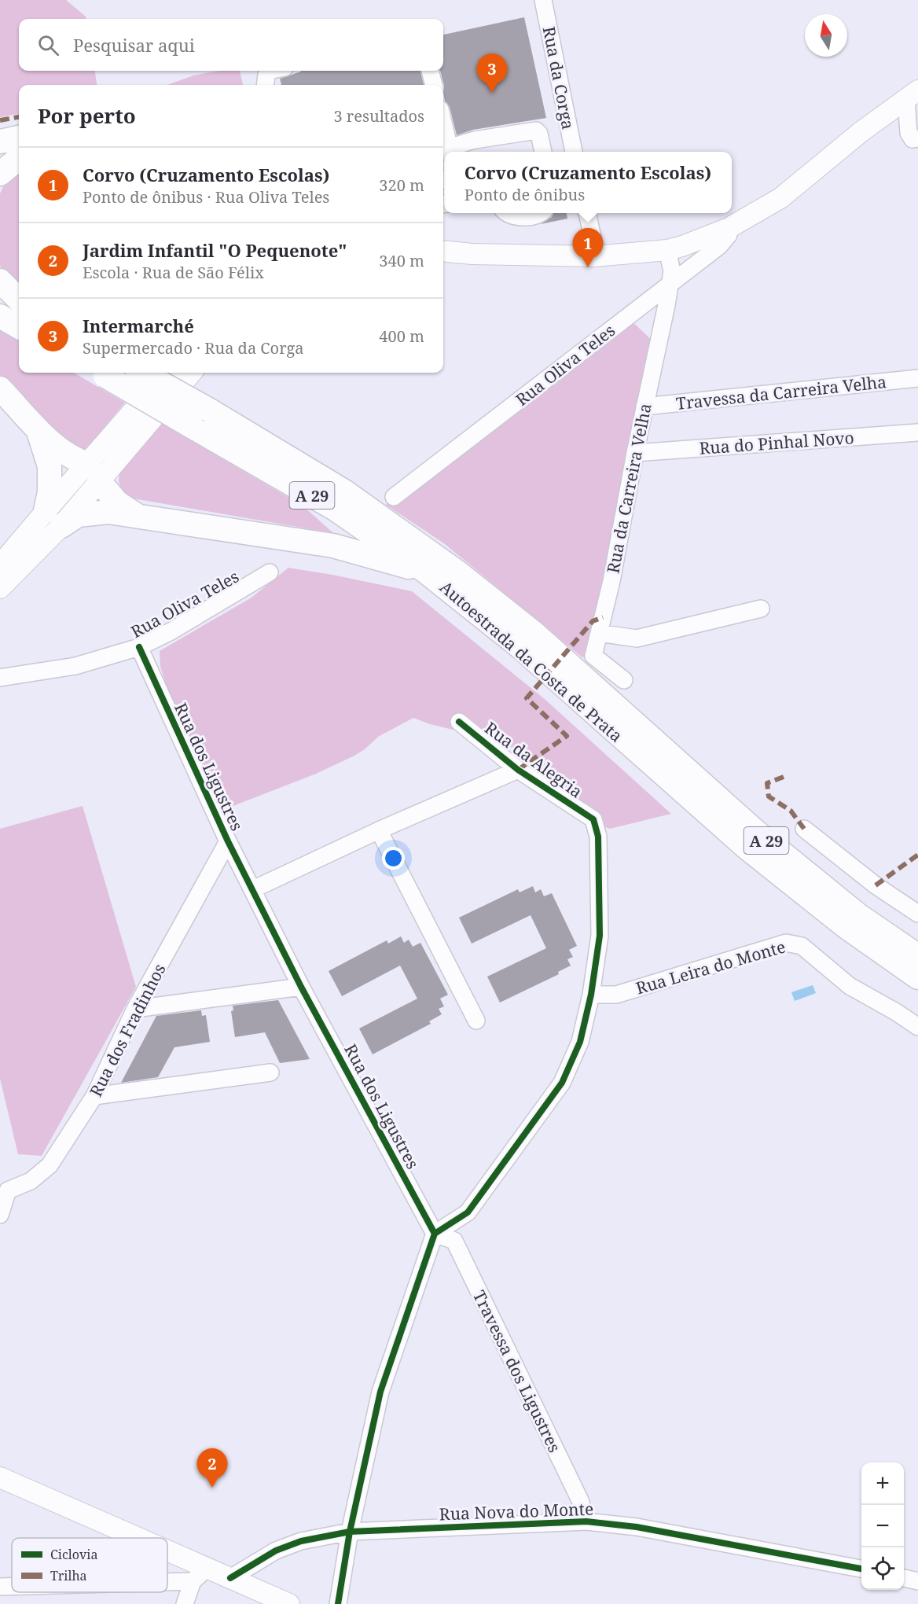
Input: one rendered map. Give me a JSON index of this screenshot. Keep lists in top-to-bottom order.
{
  "streets": {
    "highway": ["A 29", "Autoestrada da Costa de Prata"],
    "street": [
      "Rua da Corga",
      "Rua Oliva Teles",
      "Travessa da Carreira Velha",
      "Rua do Pinhal Novo",
      "Rua da Carreira Velha",
      "Rua da Alegria",
      "Rua dos Ligustres",
      "Rua Leira do Monte",
      "Rua dos Fradinhos",
      "Travessa dos Ligustres",
      "Rua Nova do Monte"
    ]
  },
  "crossings": [
    ["Rua Oliva Teles", "Rua da Carreira Velha"],
    ["Rua Oliva Teles", "Rua dos Ligustres"],
    ["Travessa da Carreira Velha", "Rua da Carreira Velha"],
    ["Rua do Pinhal Novo", "Rua da Carreira Velha"],
    ["Rua da Alegria", "Rua dos Ligustres"],
    ["Rua da Alegria", "Rua Leira do Monte"],
    ["Rua dos Ligustres", "Rua dos Fradinhos"],
    ["Rua dos Ligustres", "Travessa dos Ligustres"],
    ["Travessa dos Ligustres", "Rua Nova do Monte"]
  ],
  "legend": ["Ciclovia", "Trilha"],
  "north": "top",
  "page": {
    "search": "Pesquisar aqui",
    "pins": ["3", "1", "2"],
    "heading": ["Por perto", "3 resultados"],
    "list": [
      {
        "mark": "1",
        "name": "Corvo (Cruzamento Escolas)",
        "note": "Ponto de ônibus · Rua Oliva Teles",
        "value": "320 m"
      },
      {
        "mark": "2",
        "name": "Jardim Infantil \"O Pequenote\"",
        "note": "Escola · Rua de São Félix",
        "value": "340 m"
      },
      {
        "mark": "3",
        "name": "Intermarché",
        "note": "Supermercado · Rua da Corga",
        "value": "400 m"
      }
    ],
    "popup": ["Corvo (Cruzamento Escolas)", "Ponto de ônibus"],
    "map_buttons": ["+", "−"]
  }
}
